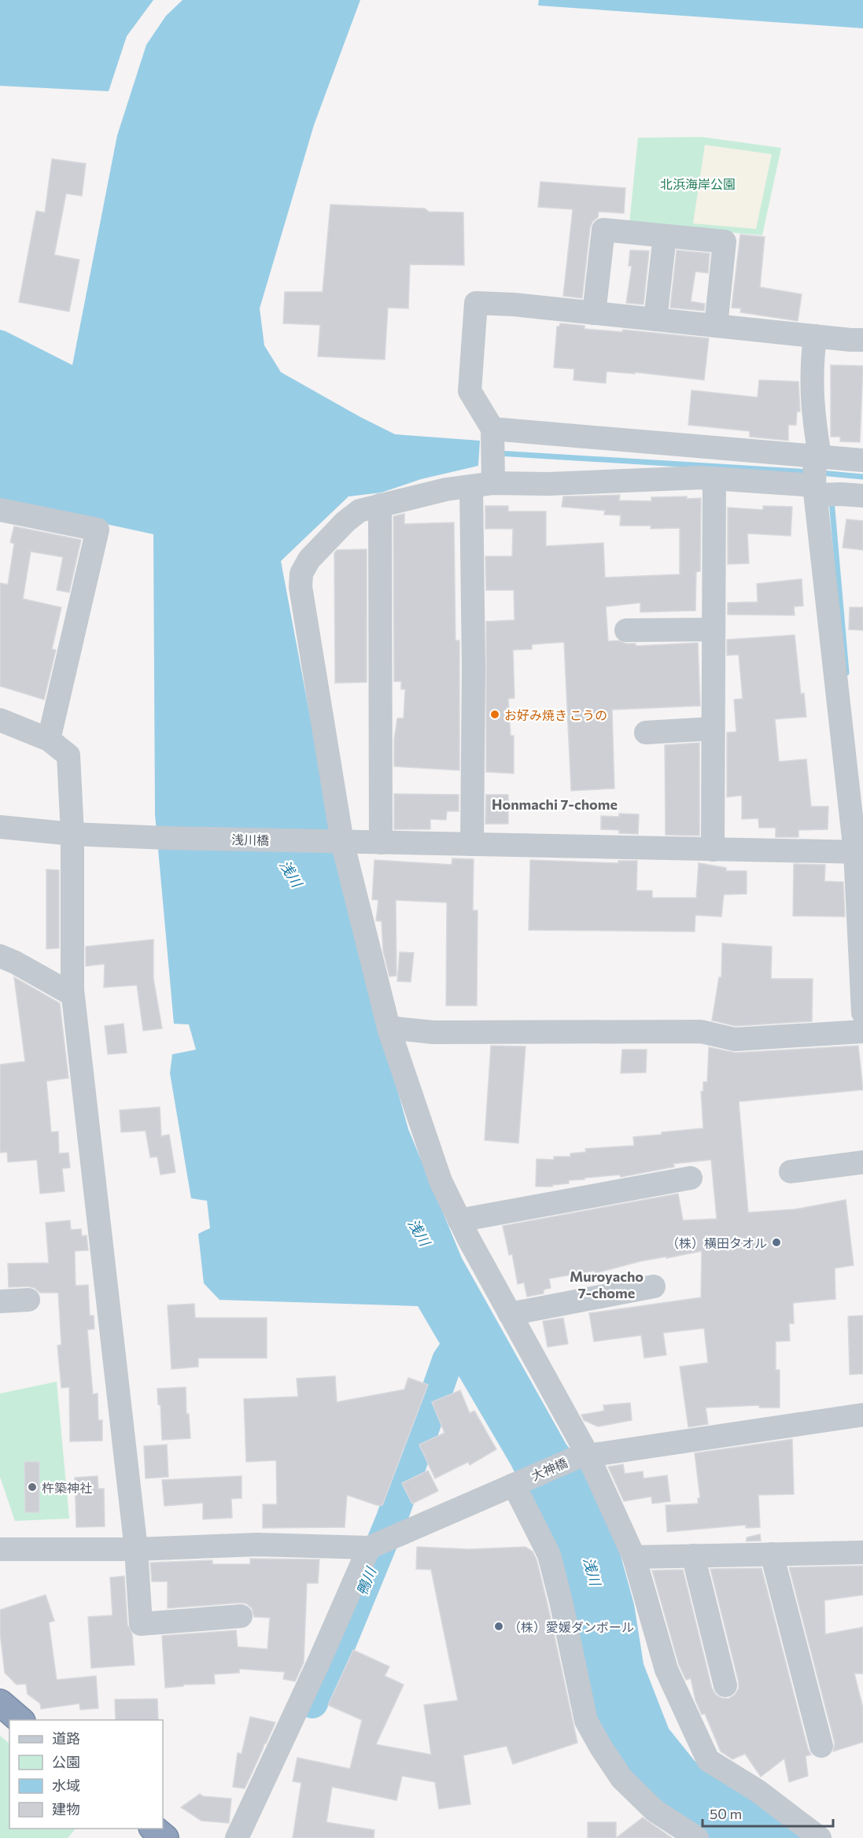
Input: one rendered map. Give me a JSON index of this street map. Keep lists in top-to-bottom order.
{
  "streets": {
    "street": ["浅川橋", "大神橋"]
  },
  "districts": ["Honmachi 7-chome", "Muroyacho 7-chome"],
  "water": ["浅川", "鴨川"],
  "parks": ["北浜海岸公園"],
  "places": [
    "お好み焼き こうの",
    "（株）横田タオル",
    "杵築神社",
    "（株）愛媛ダンボール"
  ],
  "legend": [
    "道路",
    "公園",
    "水域",
    "建物"
  ],
  "scale_bar": "50 m"
}
